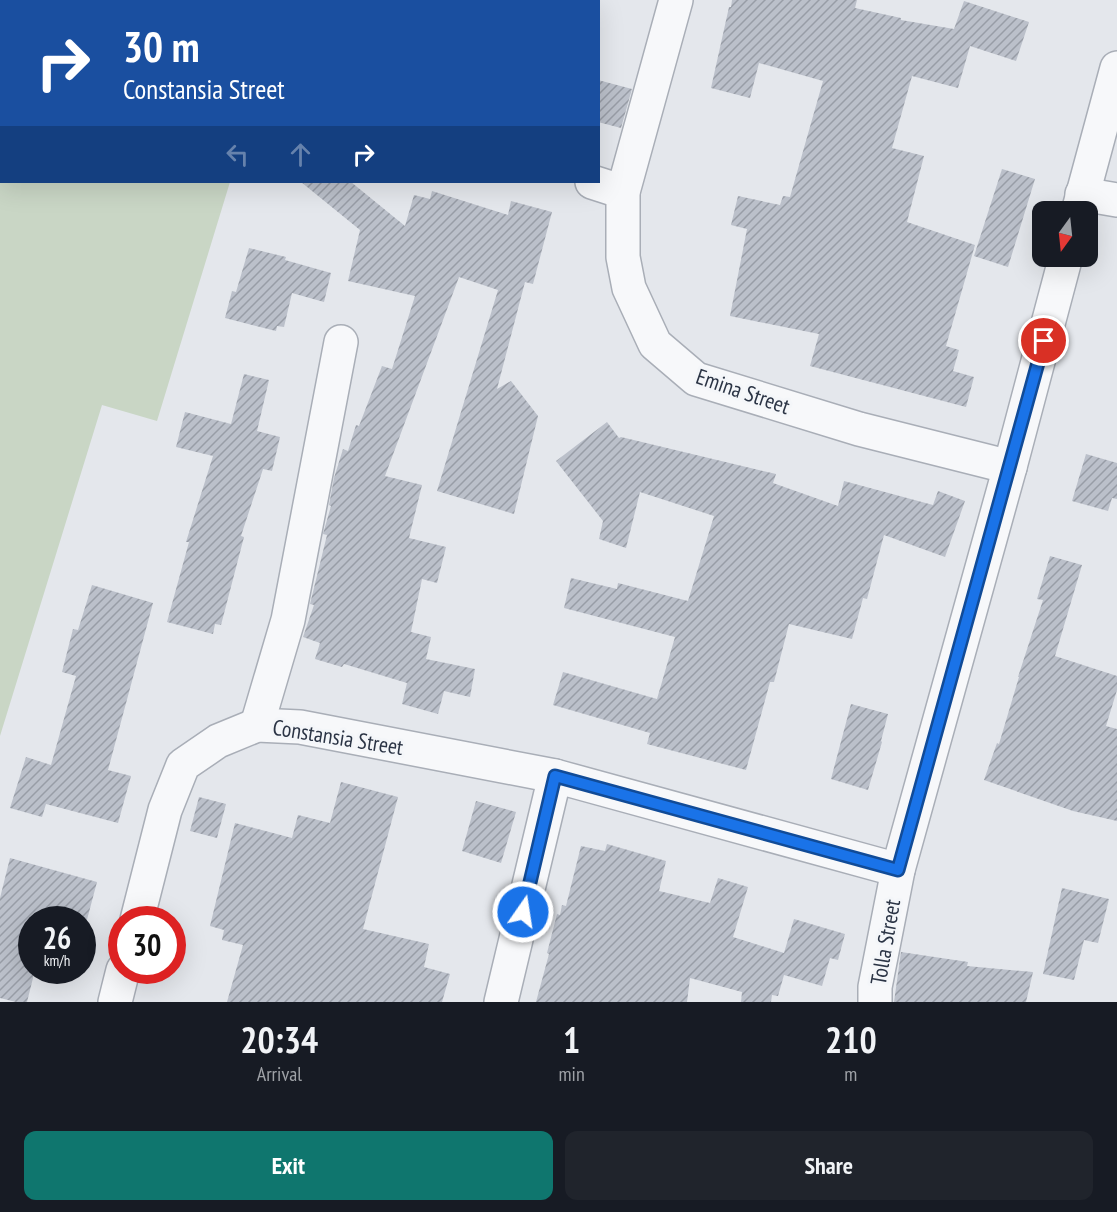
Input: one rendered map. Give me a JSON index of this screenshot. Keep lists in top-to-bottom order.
{
  "streets": {
    "street": ["Emina Street", "Constansia Street", "Tolla Street"]
  },
  "crossings": [
    ["Emina Street", "Tolla Street"],
    ["Constansia Street", "Tolla Street"]
  ],
  "north": "bottom",
  "page": {
    "turn": ["30 m", "Constansia Street"],
    "speed": "26 km/h",
    "limit": "30",
    "eta": [
      "20:34",
      "Arrival",
      "1",
      "min",
      "210",
      "m"
    ],
    "buttons": ["Exit", "Share"]
  }
}
